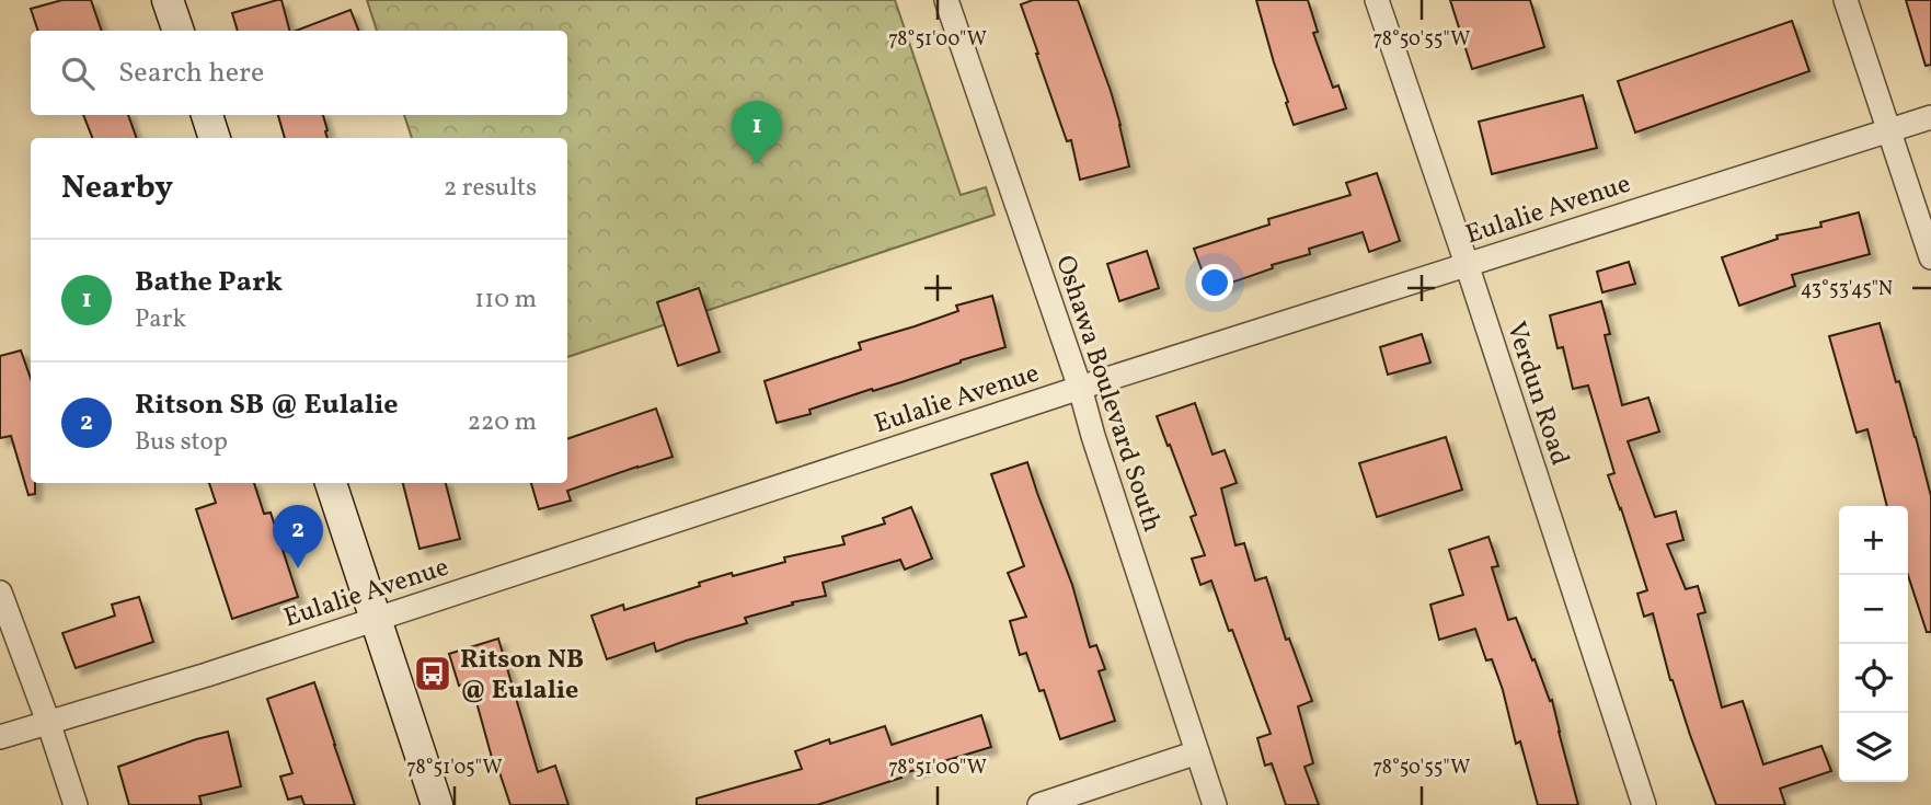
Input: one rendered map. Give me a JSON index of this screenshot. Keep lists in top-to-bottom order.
{
  "streets": {
    "street": ["Eulalie Avenue", "Oshawa Boulevard South", "Verdun Road"]
  },
  "crossings": [
    ["Eulalie Avenue", "Oshawa Boulevard South"],
    ["Eulalie Avenue", "Verdun Road"]
  ],
  "places": {
    "bus stop": ["Ritson NB @ Eulalie"]
  },
  "page": {
    "search": "Search here",
    "pins": ["1", "2"],
    "heading": ["Nearby", "2 results"],
    "list": [
      {
        "mark": "1",
        "name": "Bathe Park",
        "note": "Park",
        "value": "110 m"
      },
      {
        "mark": "2",
        "name": "Ritson SB @ Eulalie",
        "note": "Bus stop",
        "value": "220 m"
      }
    ],
    "map_buttons": ["+", "−"]
  },
  "coordinates": [
    "78°51'00\"W",
    "78°50'55\"W",
    "43°53'45\"N",
    "78°51'05\"W"
  ]
}
